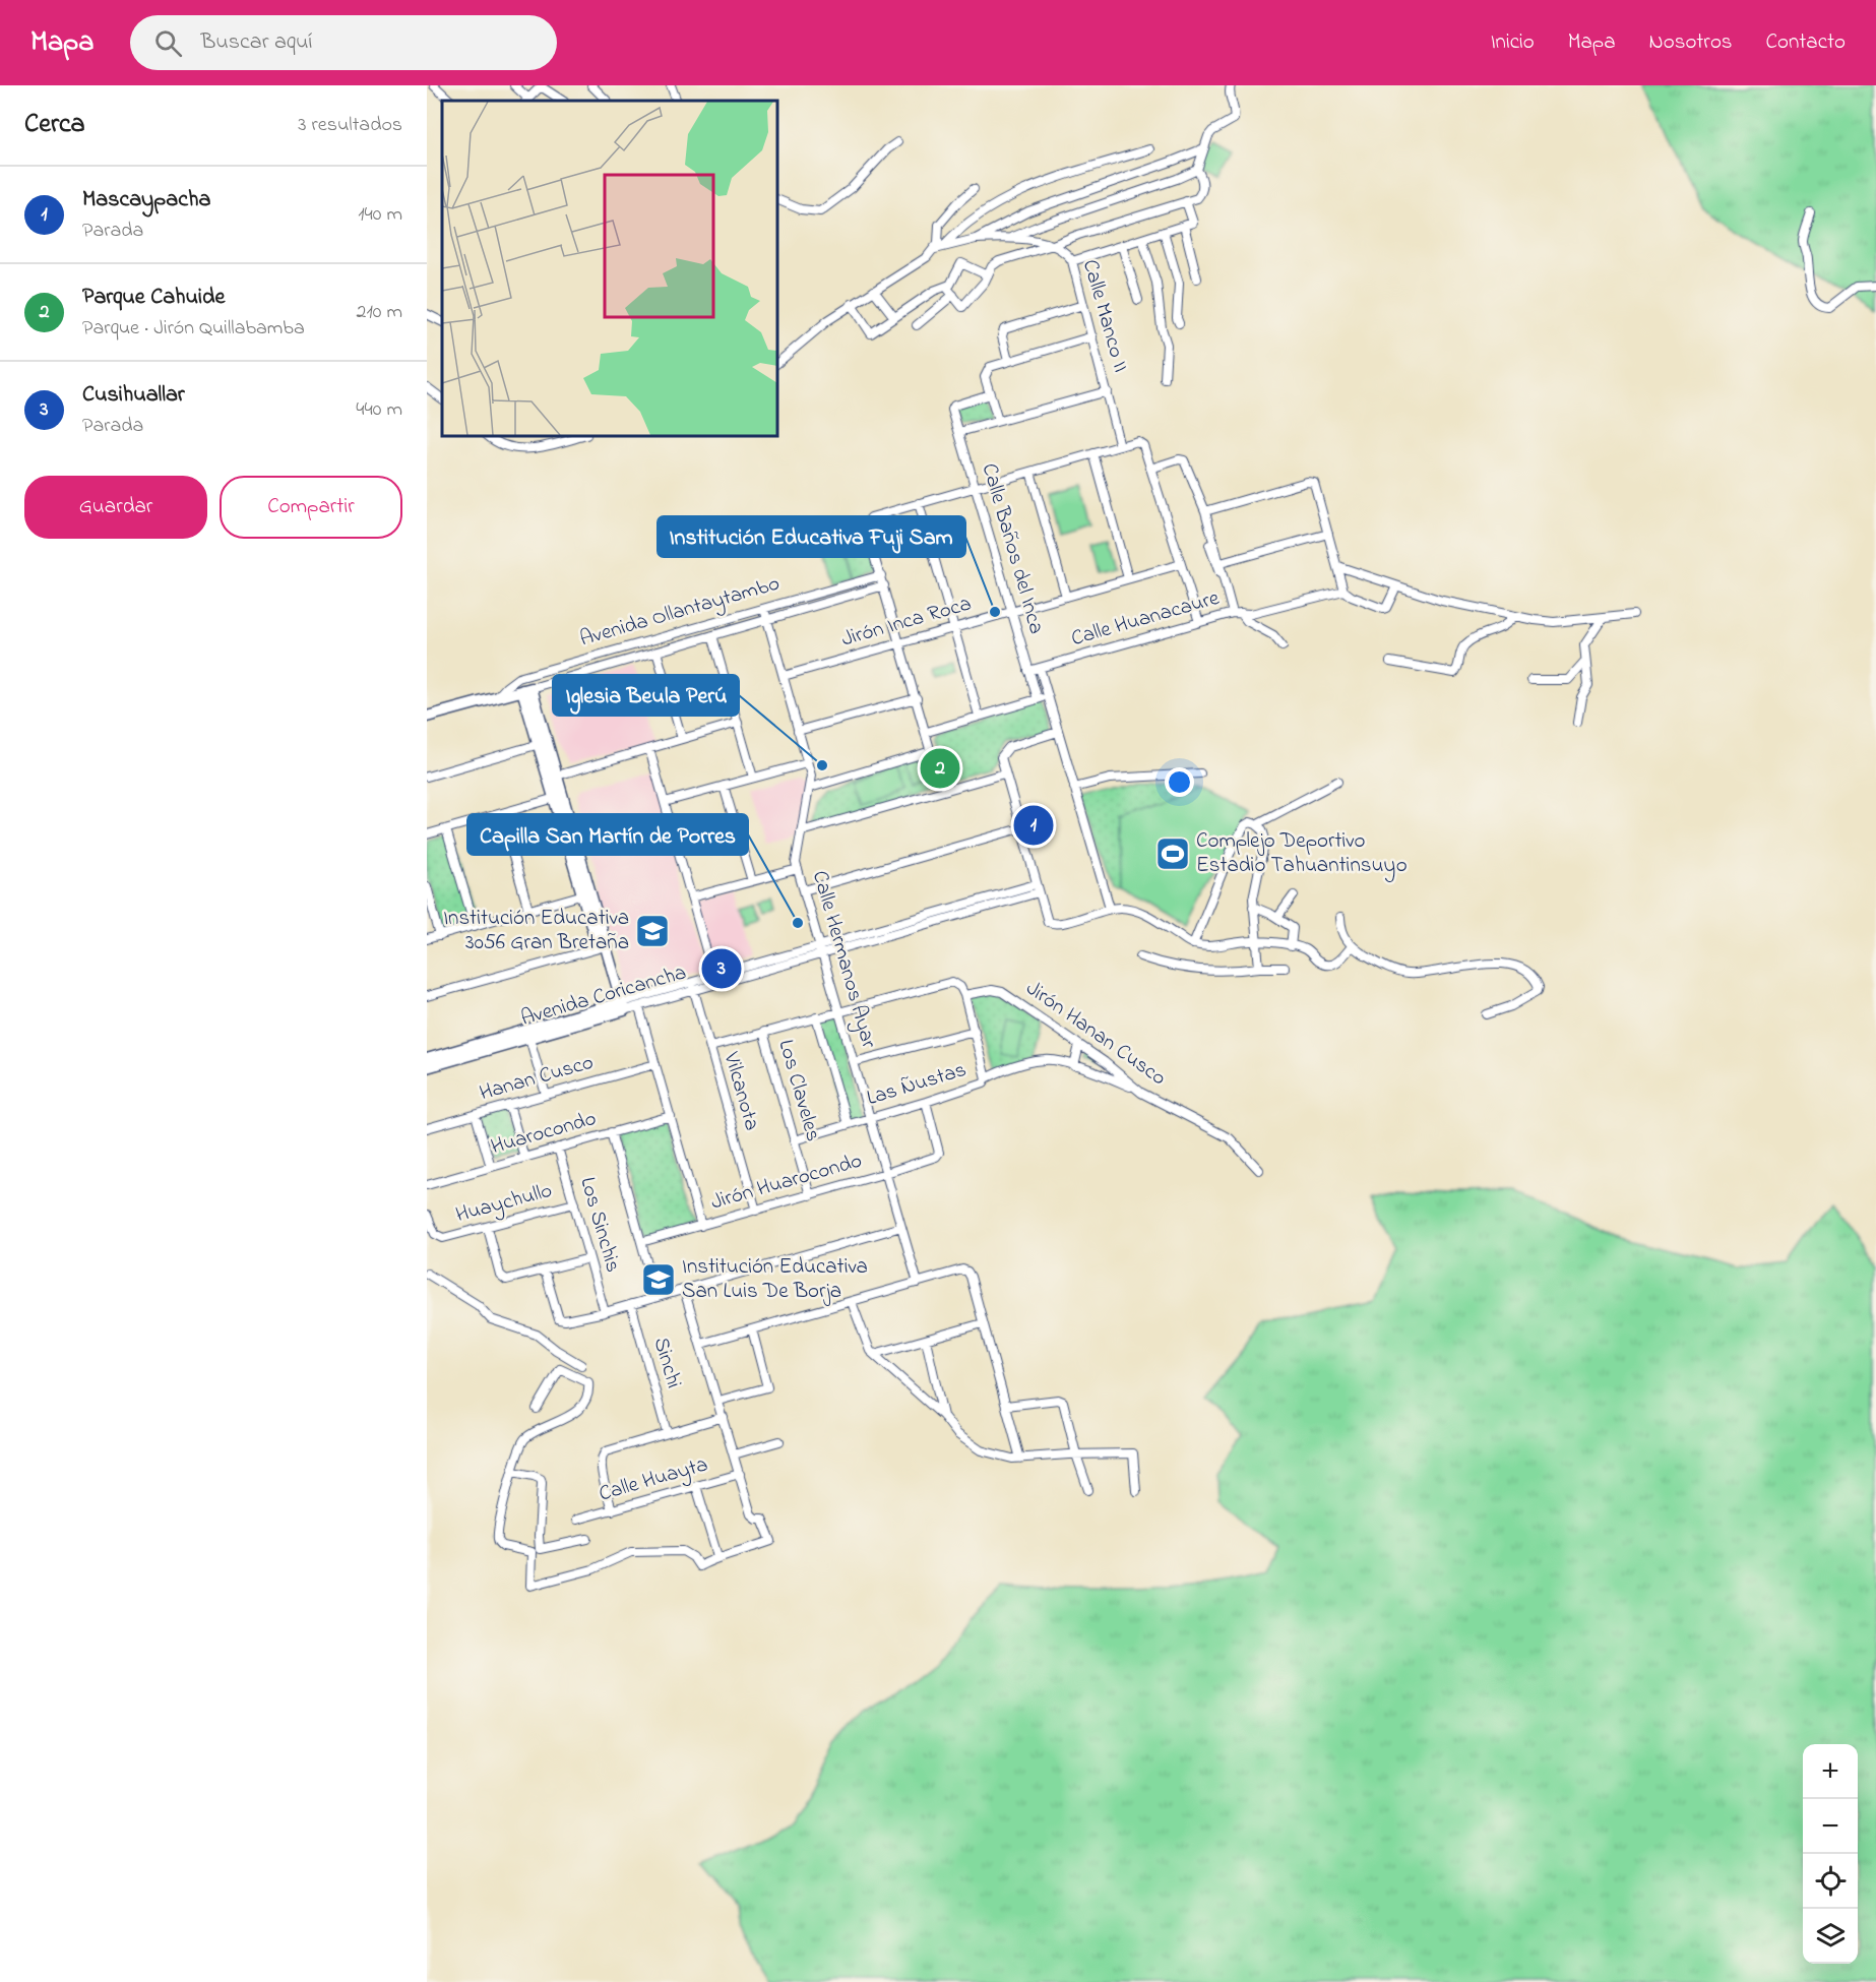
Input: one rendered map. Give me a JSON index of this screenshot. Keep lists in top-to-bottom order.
{
  "streets": {
    "street": [
      "Calle Manco II",
      "Calle Baños del Inca",
      "Avenida Ollantaytambo",
      "Calle Huanacaure",
      "Jirón Inca Roca",
      "Calle Hermanos Ayar",
      "Avenida Coricancha",
      "Jirón Hanan Cusco",
      "Hanan Cusco",
      "Las Ñustas",
      "Los Claveles",
      "Vilcanota",
      "Huarocondo",
      "Jirón Huarocondo",
      "Huaychullo",
      "Los Sinchis",
      "Sinchi",
      "Calle Huayta"
    ]
  },
  "crossings": [
    ["Calle Baños del Inca", "Calle Huanacaure"],
    ["Calle Baños del Inca", "Jirón Inca Roca"],
    ["Avenida Ollantaytambo", "Calle Hermanos Ayar"],
    ["Jirón Inca Roca", "Calle Hermanos Ayar"],
    ["Calle Hermanos Ayar", "Avenida Coricancha"],
    ["Calle Hermanos Ayar", "Las Ñustas"],
    ["Calle Hermanos Ayar", "Jirón Huarocondo"],
    ["Avenida Coricancha", "Vilcanota"],
    ["Jirón Hanan Cusco", "Las Ñustas"],
    ["Las Ñustas", "Los Claveles"],
    ["Las Ñustas", "Jirón Huarocondo"],
    ["Los Claveles", "Jirón Huarocondo"],
    ["Vilcanota", "Jirón Huarocondo"],
    ["Huarocondo", "Los Sinchis"],
    ["Huaychullo", "Los Sinchis"]
  ],
  "places": {
    "other": ["Institución Educativa Fuji Sam", "Iglesia Beula Perú", "Capilla San Martín de Porres"],
    "sports": ["Complejo Deportivo Estadio Tahuantinsuyo"],
    "school or university": ["Institución Educativa 3056 Gran Bretaña", "Institución Educativa San Luis De Borja"]
  },
  "page": {
    "header": "Mapa",
    "search": "Buscar aquí",
    "nav": [
      "Inicio",
      "Mapa",
      "Nosotros",
      "Contacto"
    ],
    "heading": ["Cerca", "3 resultados"],
    "list": [
      {
        "mark": "1",
        "name": "Mascaypacha",
        "note": "Parada",
        "value": "140 m"
      },
      {
        "mark": "2",
        "name": "Parque Cahuide",
        "note": "Parque · Jirón Quillabamba",
        "value": "210 m"
      },
      {
        "mark": "3",
        "name": "Cusihuallar",
        "note": "Parada",
        "value": "440 m"
      }
    ],
    "buttons": ["Guardar", "Compartir"],
    "pins": ["2", "1", "3"],
    "map_buttons": ["+", "−"]
  }
}
